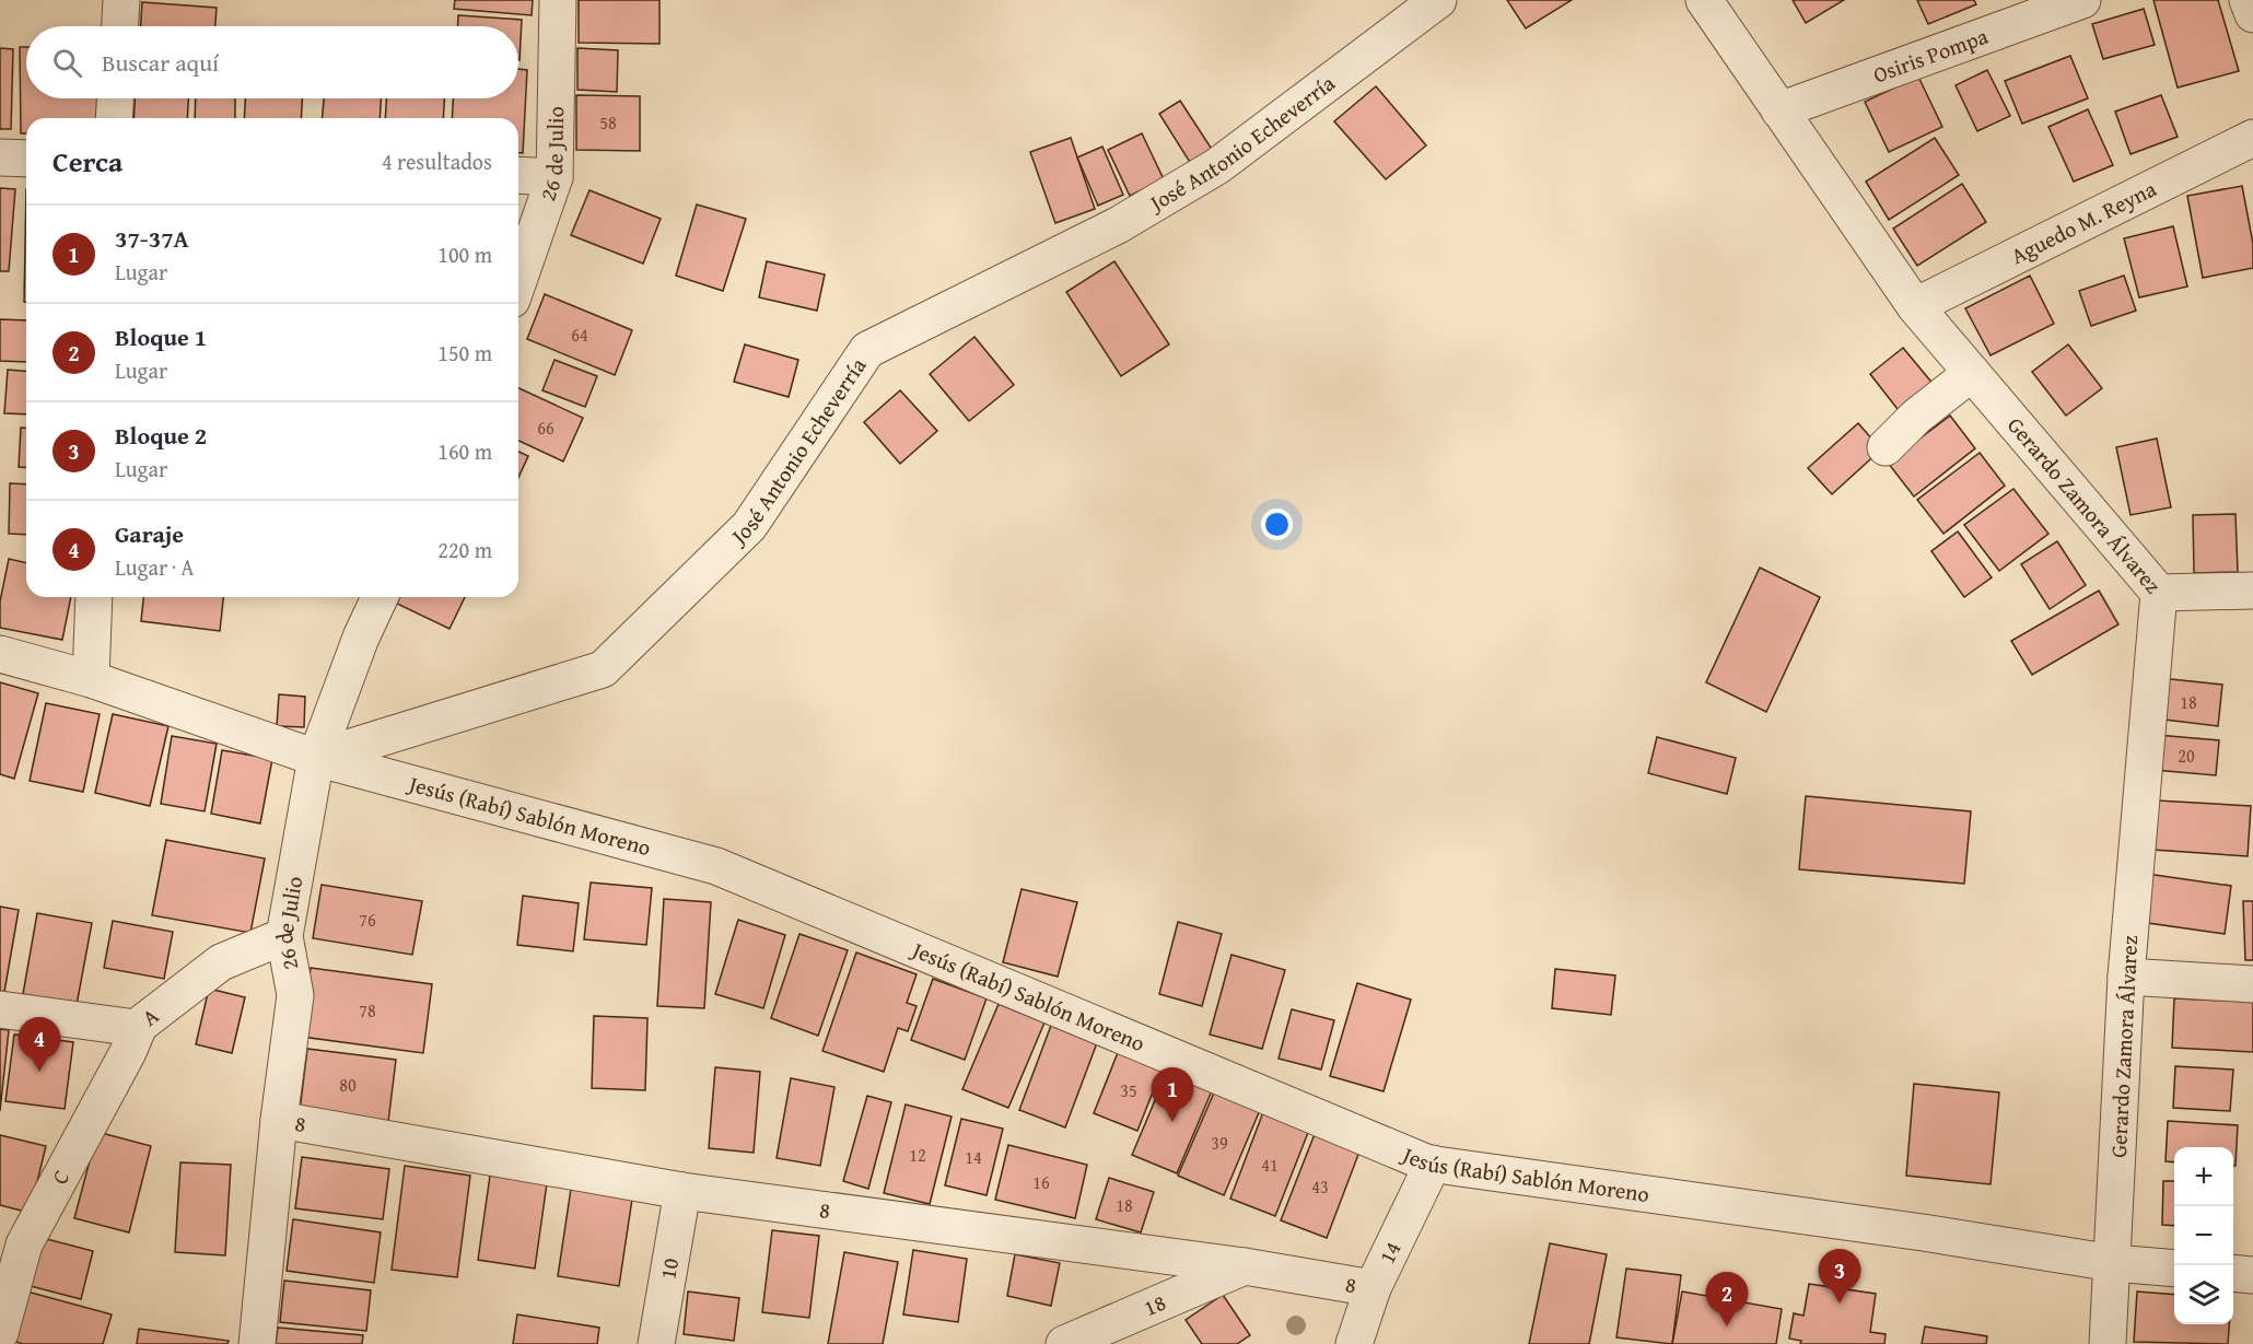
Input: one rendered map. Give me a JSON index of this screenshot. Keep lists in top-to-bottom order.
{
  "streets": {
    "street": [
      "Osiris Pompa",
      "José Antonio Echeverría",
      "26 de Julio",
      "Aguedo M. Reyna",
      "Gerardo Zamora Álvarez",
      "Jesús (Rabí) Sablón Moreno",
      "A",
      "8",
      "C",
      "14",
      "10",
      "18"
    ]
  },
  "crossings": [
    ["Osiris Pompa", "Gerardo Zamora Álvarez"],
    ["José Antonio Echeverría", "26 de Julio"],
    ["José Antonio Echeverría", "Jesús (Rabí) Sablón Moreno"],
    ["26 de Julio", "Jesús (Rabí) Sablón Moreno"],
    ["26 de Julio", "A"],
    ["26 de Julio", "8"],
    ["Aguedo M. Reyna", "Gerardo Zamora Álvarez"],
    ["Gerardo Zamora Álvarez", "Jesús (Rabí) Sablón Moreno"],
    ["Jesús (Rabí) Sablón Moreno", "14"],
    ["A", "C"],
    ["8", "14"],
    ["8", "10"],
    ["8", "18"]
  ],
  "house_numbers": [
    "58",
    "64",
    "66",
    "18",
    "20",
    "76",
    "78",
    "80",
    "35",
    "39",
    "12",
    "14",
    "41",
    "16",
    "43",
    "18"
  ],
  "page": {
    "search": "Buscar aquí",
    "heading": ["Cerca", "4 resultados"],
    "list": [
      {
        "mark": "1",
        "name": "37-37A",
        "note": "Lugar",
        "value": "100 m"
      },
      {
        "mark": "2",
        "name": "Bloque 1",
        "note": "Lugar",
        "value": "150 m"
      },
      {
        "mark": "3",
        "name": "Bloque 2",
        "note": "Lugar",
        "value": "160 m"
      },
      {
        "mark": "4",
        "name": "Garaje",
        "note": "Lugar · A",
        "value": "220 m"
      }
    ],
    "pins": [
      "4",
      "1",
      "3",
      "2"
    ],
    "map_buttons": ["+", "−"]
  }
}
